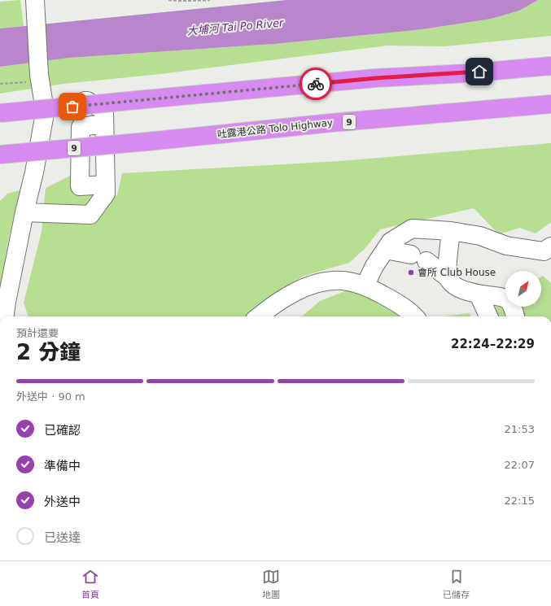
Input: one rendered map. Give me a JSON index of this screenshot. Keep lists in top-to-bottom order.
{
  "streets": {
    "highway": ["9", "吐露港公路 Tolo Highway"]
  },
  "water": ["大埔河 Tai Po River"],
  "places": ["會所 Club House"],
  "north": "top right",
  "page": {
    "heading": ["2 分鐘", "預計還要", "22:24–22:29"],
    "bar": "外送中 · 90 m",
    "list": [
      ["已確認", "21:53"],
      ["準備中", "22:07"],
      ["外送中", "22:15"],
      "已送達"
    ],
    "tabs": ["首頁", "地圖", "已儲存"]
  }
}
